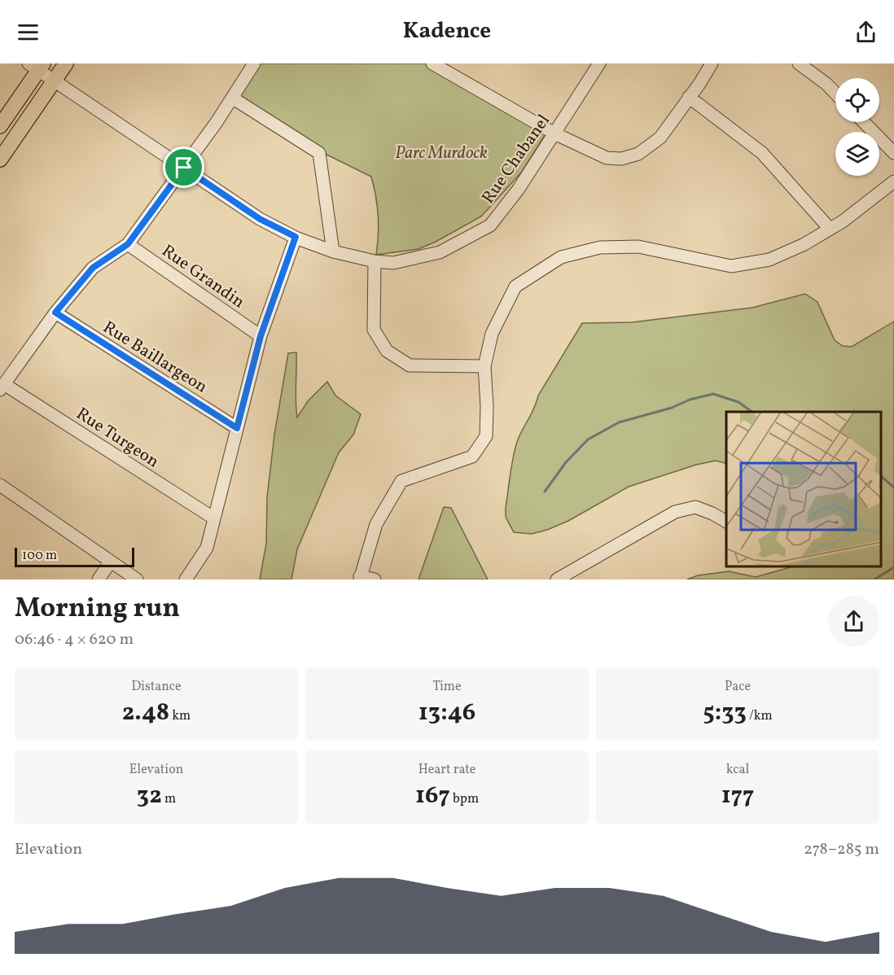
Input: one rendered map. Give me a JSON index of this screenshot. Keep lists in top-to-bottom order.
{
  "streets": {
    "street": [
      "Rue Chabanel",
      "Rue Grandin",
      "Rue Baillargeon",
      "Rue Turgeon"
    ]
  },
  "parks": ["Parc Murdock"],
  "scale_bar": "100 m",
  "page": {
    "header": "Kadence",
    "scale": "100 m",
    "heading": ["Morning run", "06:46 · 4 × 620 m"],
    "stats": [
      ["Distance", "2.48 km"],
      ["Time", "13:46"],
      ["Pace", "5:33 /km"],
      ["Elevation", "32 m"],
      ["Heart rate", "167 bpm"],
      ["kcal", "177"]
    ],
    "chart": ["Elevation", "278–285 m"]
  }
}
